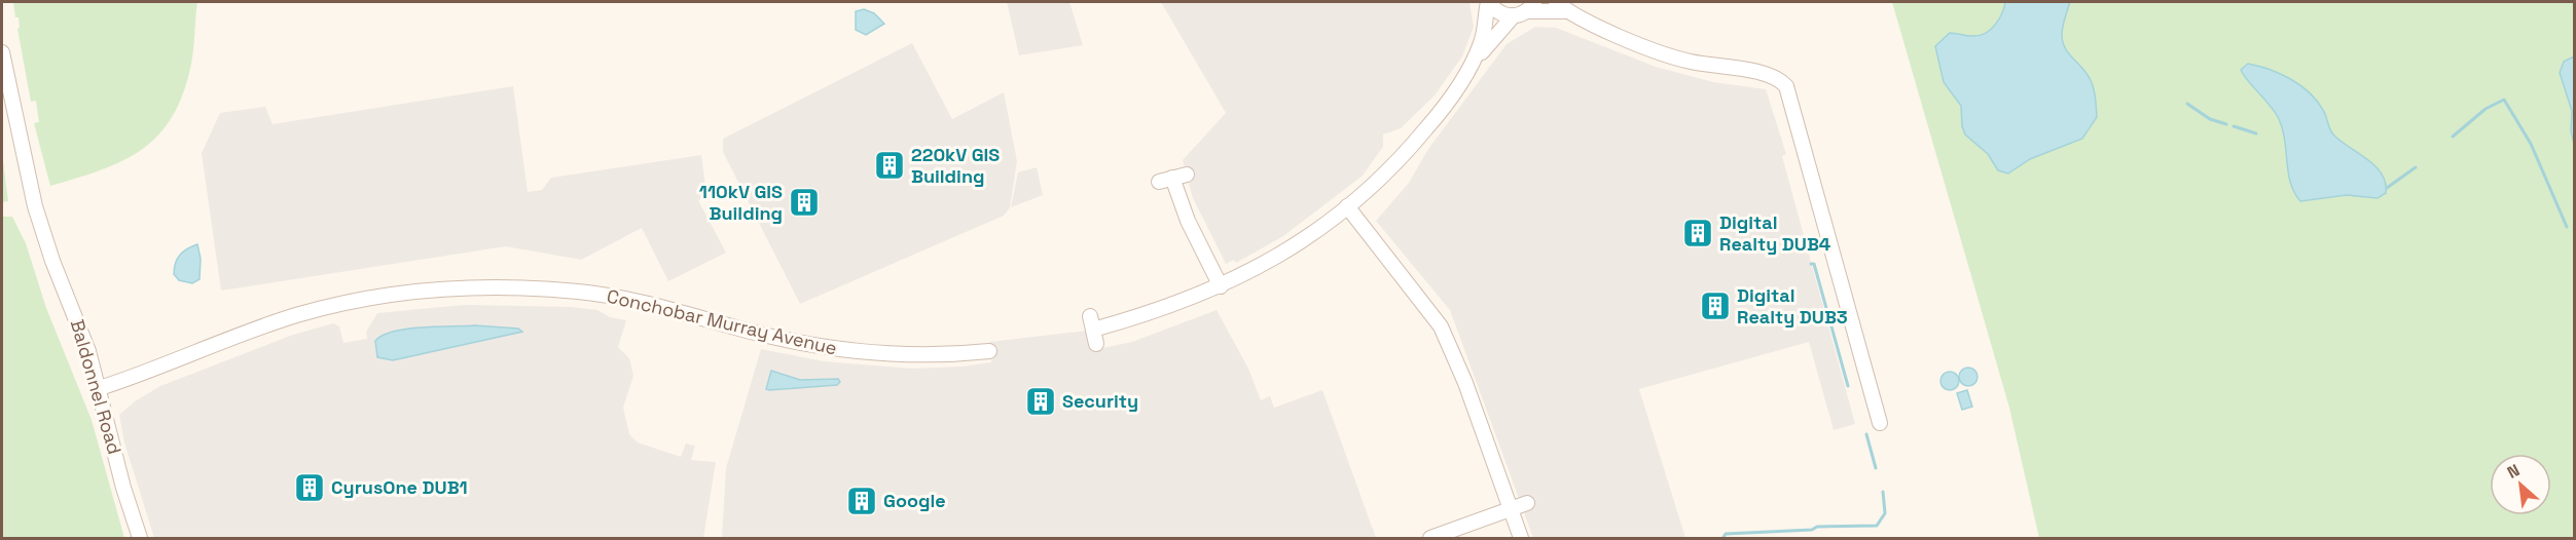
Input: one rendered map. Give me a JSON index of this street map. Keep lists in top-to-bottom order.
{
  "streets": {
    "street": ["Conchobar Murray Avenue", "Baldonnel Road"]
  },
  "crossings": [
    ["Conchobar Murray Avenue", "Baldonnel Road"]
  ],
  "places": {
    "building": [
      "220kV GIS Building",
      "110kV GIS Building",
      "Digital Realty DUB4",
      "Digital Realty DUB3",
      "Security",
      "CyrusOne DUB1",
      "Google"
    ]
  },
  "north": "top left"
}
